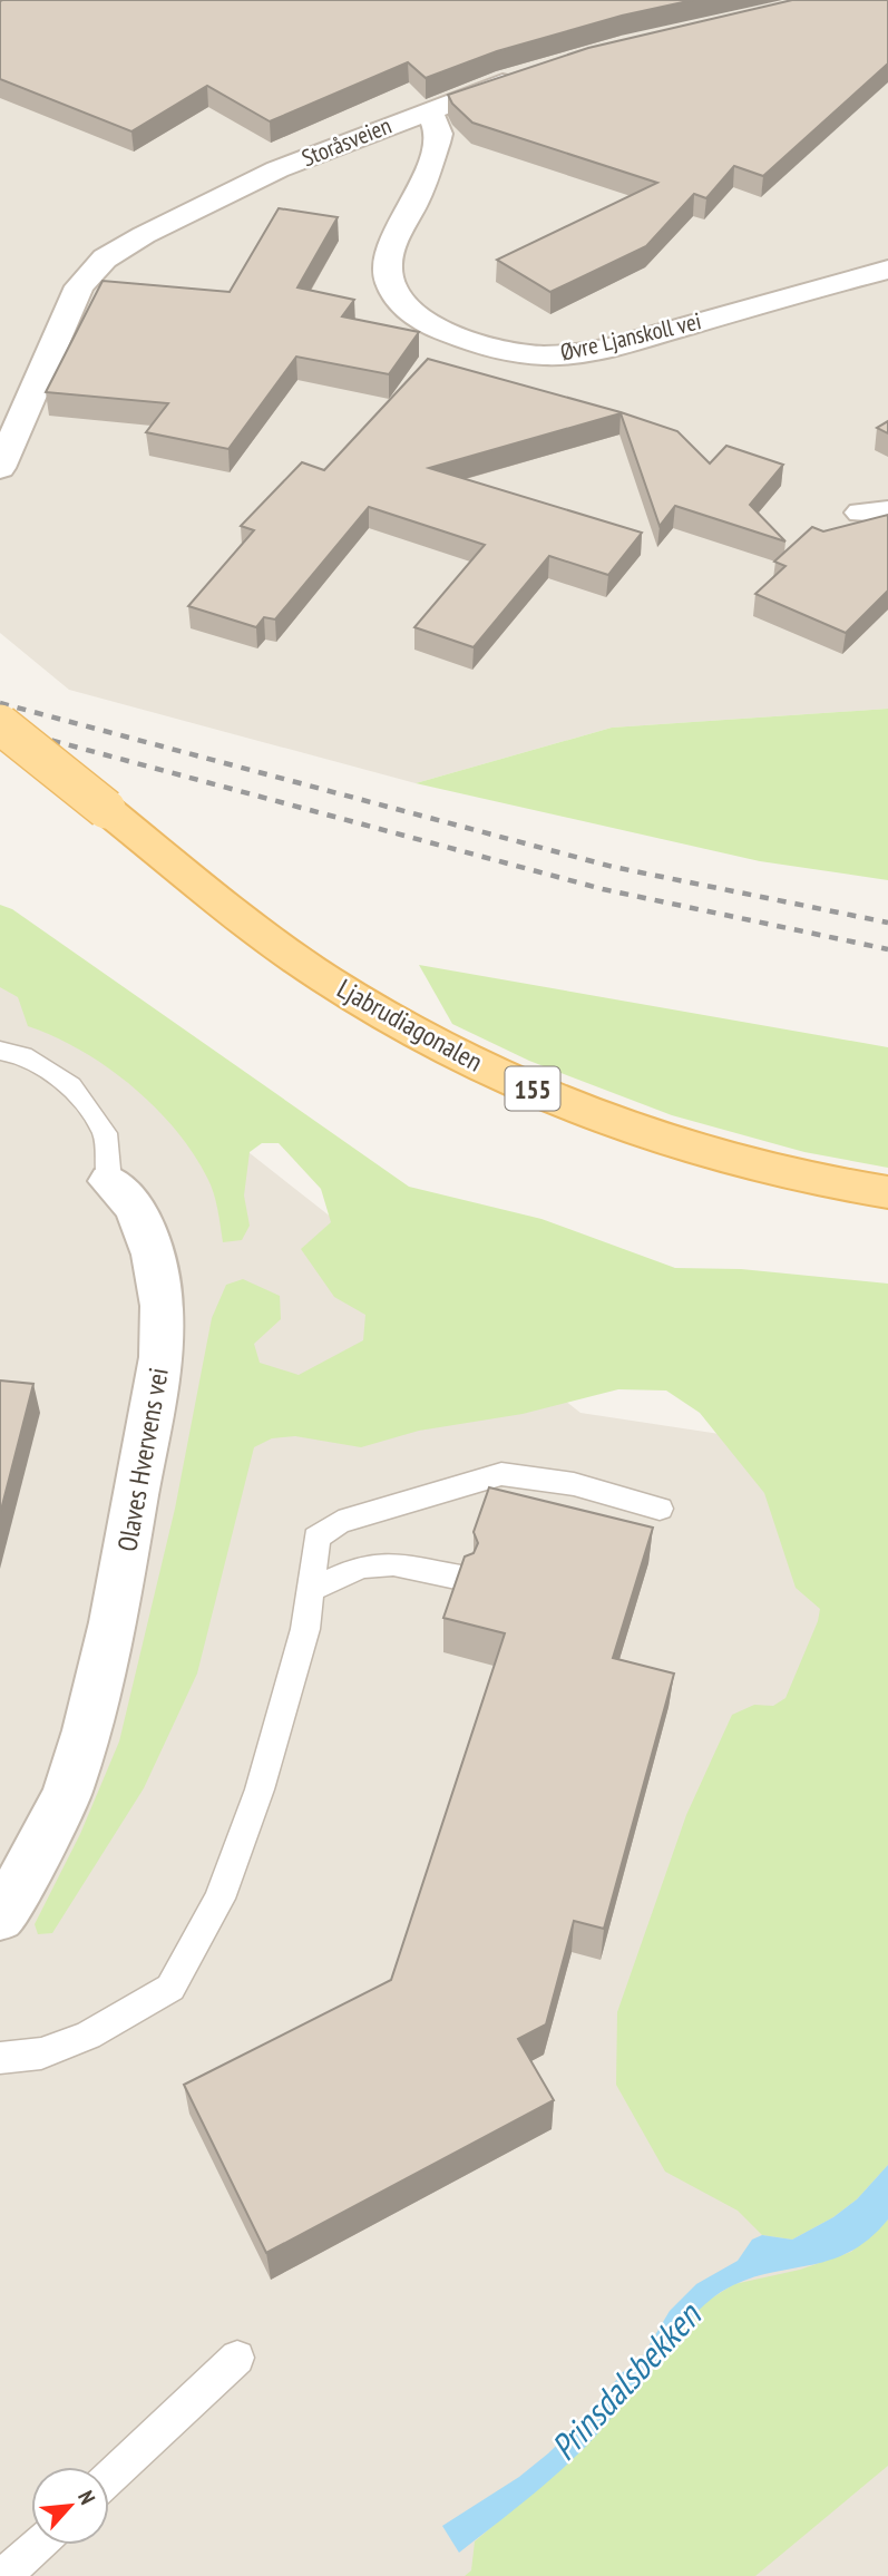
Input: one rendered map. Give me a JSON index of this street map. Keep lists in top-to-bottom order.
{
  "streets": {
    "main road": ["Ljabrudiagonalen", "155"],
    "street": ["Storåsveien", "Øvre Ljanskoll vei", "Olaves Hvervens vei"]
  },
  "crossings": [
    ["Storåsveien", "Øvre Ljanskoll vei"]
  ],
  "water": ["Prinsdalsbekken"],
  "north": "top right"
}
